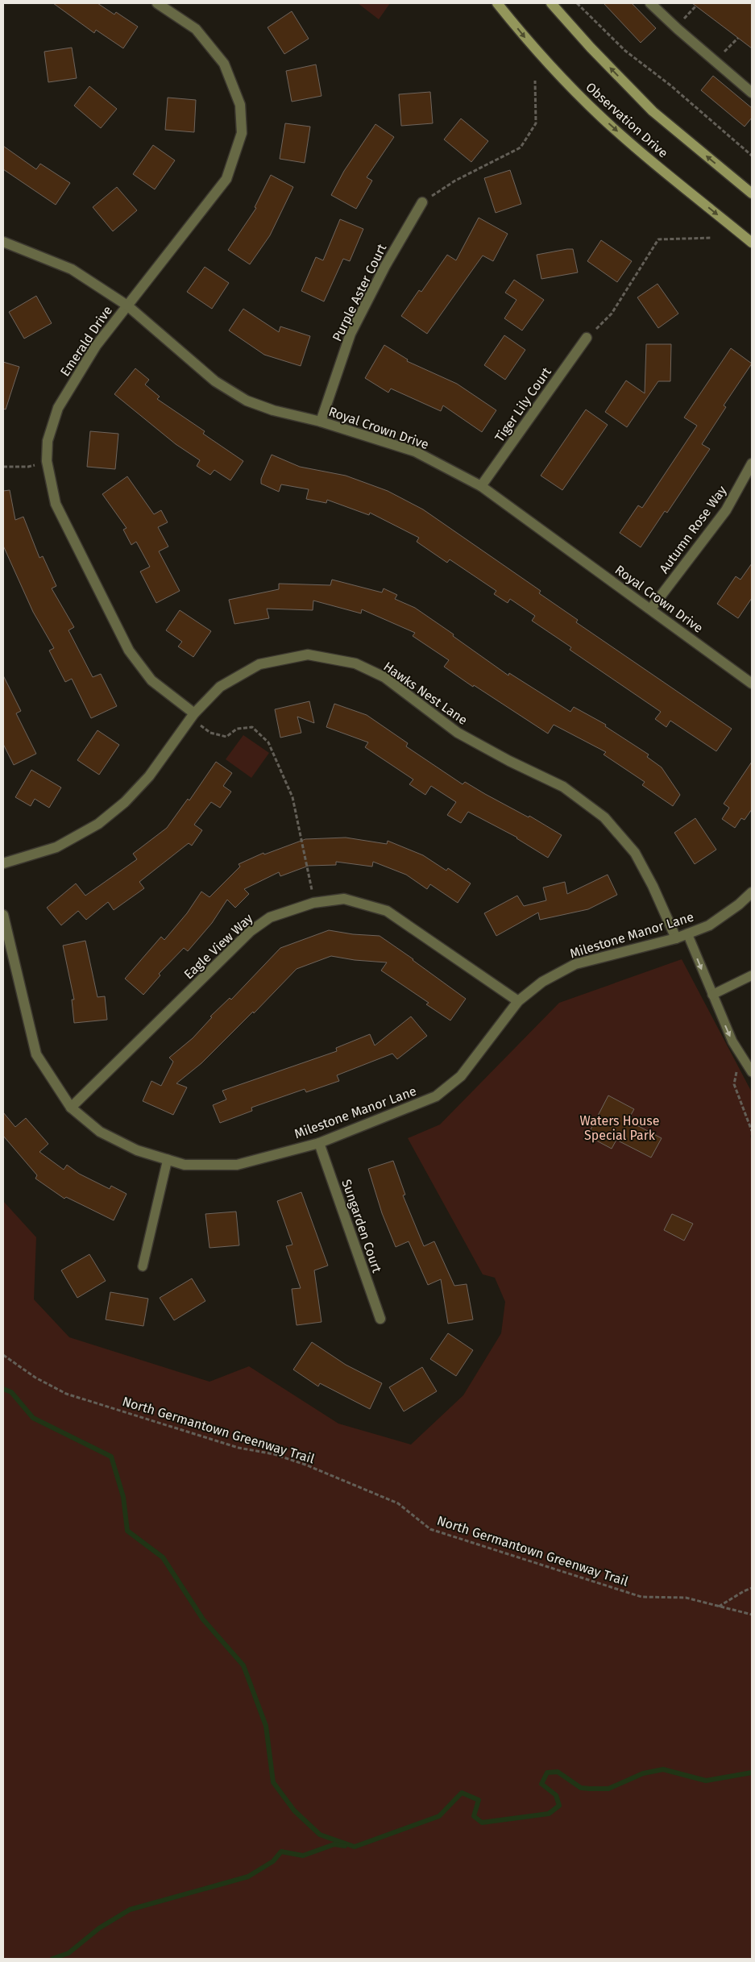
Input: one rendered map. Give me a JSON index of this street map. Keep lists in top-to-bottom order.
{
  "streets": {
    "street": [
      "Observation Drive",
      "Purple Aster Court",
      "Emerald Drive",
      "Tiger Lily Court",
      "Royal Crown Drive",
      "Autumn Rose Way",
      "Hawks Nest Lane",
      "Milestone Manor Lane",
      "Eagle View Way",
      "Sungarden Court"
    ],
    "path": ["North Germantown Greenway Trail"]
  },
  "crossings": [
    ["Purple Aster Court", "Royal Crown Drive"],
    ["Emerald Drive", "Royal Crown Drive"],
    ["Emerald Drive", "Hawks Nest Lane"],
    ["Tiger Lily Court", "Royal Crown Drive"],
    ["Royal Crown Drive", "Autumn Rose Way"],
    ["Hawks Nest Lane", "Milestone Manor Lane"],
    ["Milestone Manor Lane", "Eagle View Way"],
    ["Milestone Manor Lane", "Sungarden Court"]
  ],
  "parks": ["Waters House Special Park"]
}
